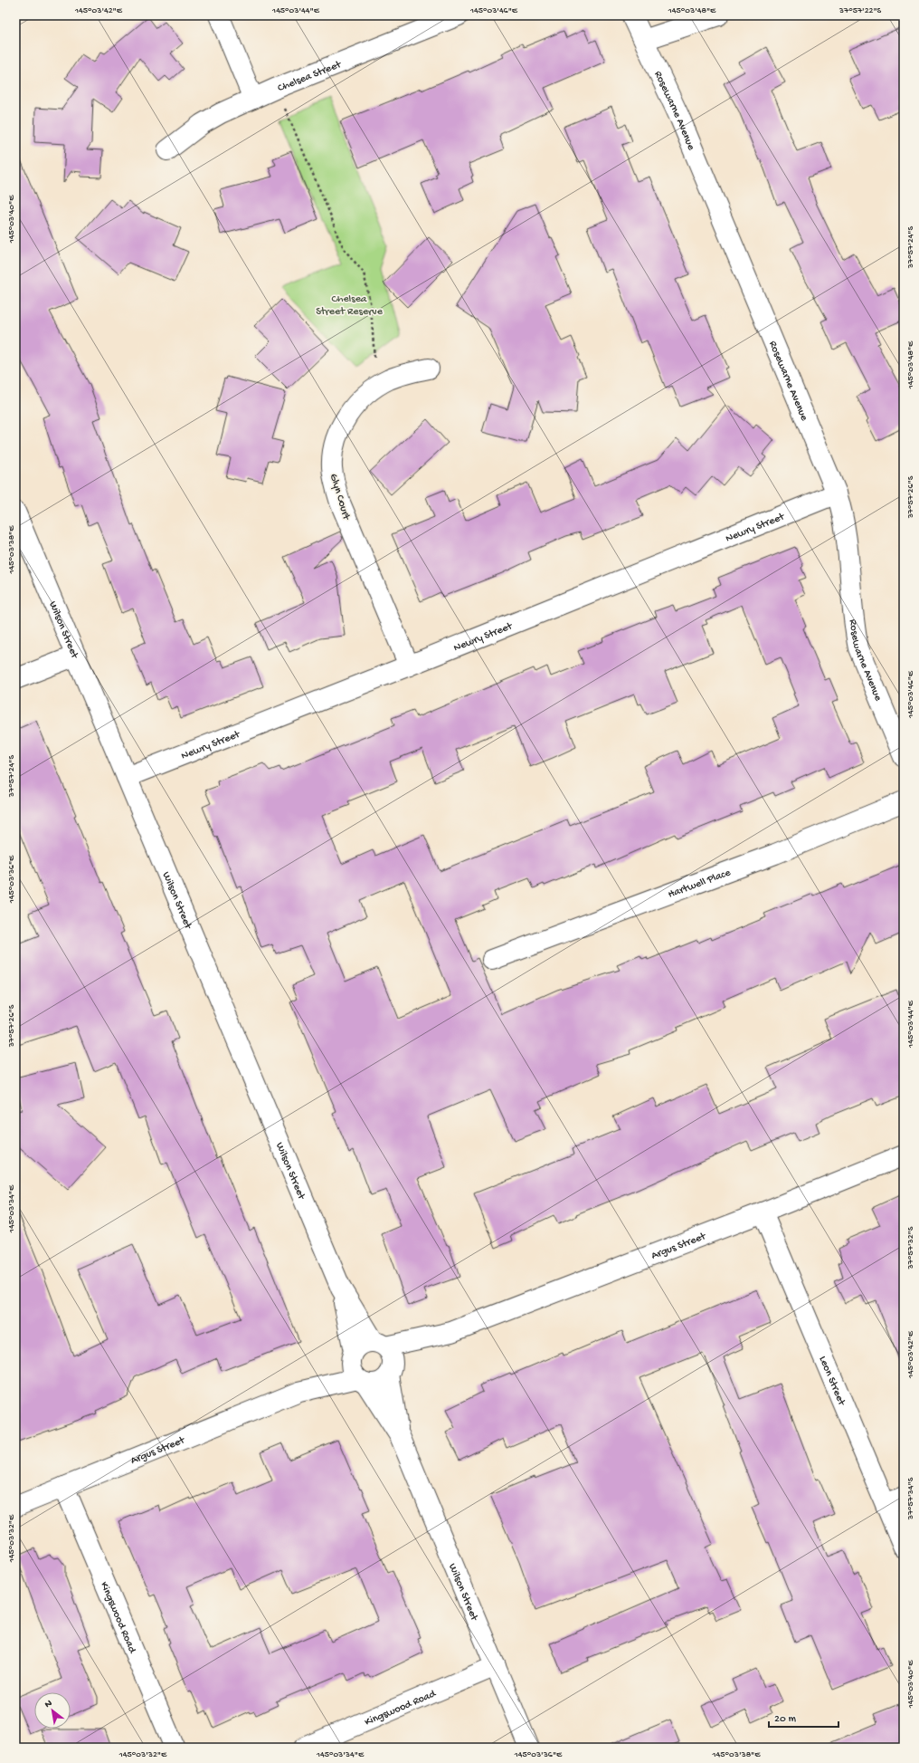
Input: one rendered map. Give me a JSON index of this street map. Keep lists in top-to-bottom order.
{
  "streets": {
    "street": [
      "Chelsea Street",
      "Rosewarne Avenue",
      "Glyn Court",
      "Newry Street",
      "Wilson Street",
      "Hartwell Place",
      "Argus Street",
      "Leon Street",
      "Kingswood Road"
    ]
  },
  "crossings": [
    ["Rosewarne Avenue", "Newry Street"],
    ["Glyn Court", "Newry Street"],
    ["Newry Street", "Wilson Street"],
    ["Wilson Street", "Argus Street"],
    ["Wilson Street", "Kingswood Road"],
    ["Argus Street", "Leon Street"],
    ["Argus Street", "Kingswood Road"]
  ],
  "parks": ["Chelsea Street Reserve"],
  "scale_bar": "20 m",
  "north": "top left",
  "coordinates": [
    "145°03'42\"E",
    "145°03'44\"E",
    "145°03'46\"E",
    "145°03'48\"E",
    "37°57'22\"S",
    "145°03'40\"E",
    "37°57'24\"S",
    "37°57'26\"S",
    "145°03'38\"E",
    "145°03'36\"E",
    "145°03'34\"E",
    "37°57'32\"S",
    "37°57'34\"S",
    "145°03'32\"E"
  ]
}
